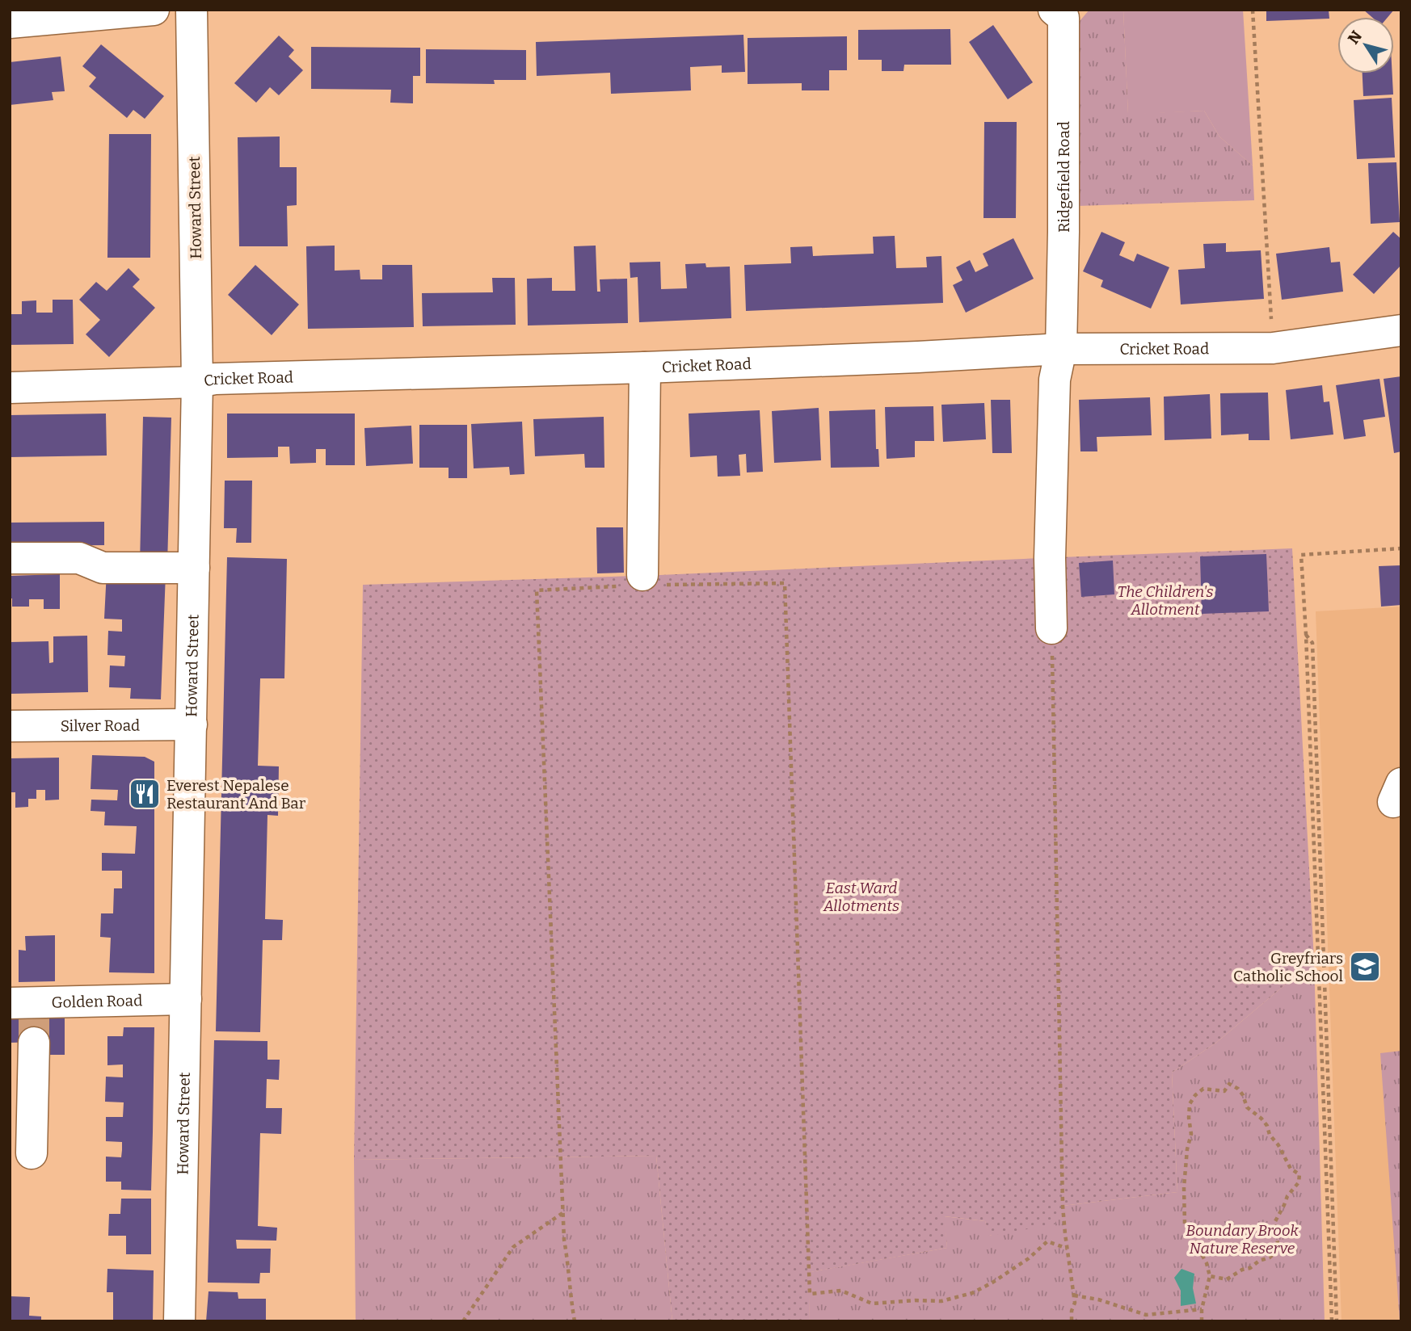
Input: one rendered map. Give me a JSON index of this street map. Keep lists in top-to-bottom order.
{
  "streets": {
    "street": [
      "Ridgefield Road",
      "Howard Street",
      "Cricket Road",
      "Silver Road",
      "Golden Road"
    ]
  },
  "crossings": [
    ["Ridgefield Road", "Cricket Road"],
    ["Howard Street", "Cricket Road"],
    ["Howard Street", "Silver Road"],
    ["Howard Street", "Golden Road"]
  ],
  "parks": ["The Children's Allotment", "East Ward Allotments", "Boundary Brook Nature Reserve"],
  "places": {
    "restaurant": ["Everest Nepalese Restaurant And Bar"],
    "school or university": ["Greyfriars Catholic School"]
  },
  "north": "top left"
}
